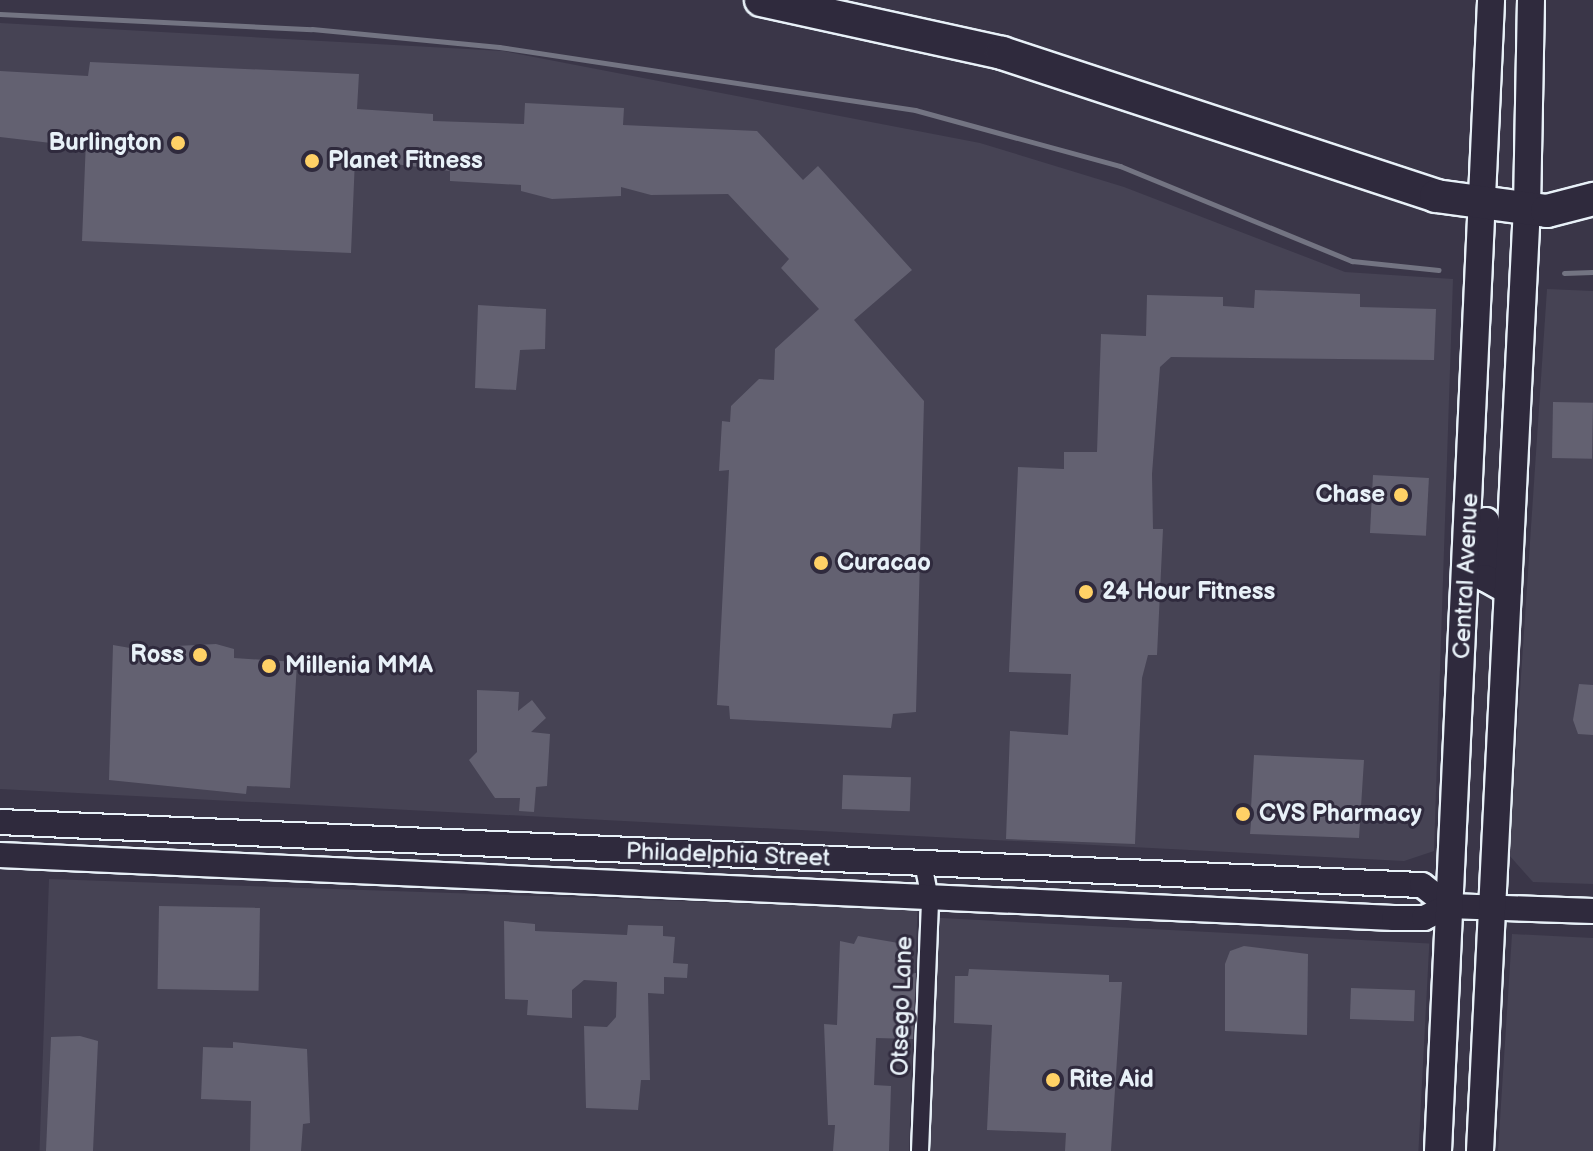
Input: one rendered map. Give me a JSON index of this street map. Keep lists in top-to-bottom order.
{
  "streets": {
    "main road": ["Central Avenue", "Philadelphia Street"],
    "street": ["Otsego Lane"]
  },
  "crossings": [
    ["Central Avenue", "Philadelphia Street"],
    ["Philadelphia Street", "Otsego Lane"]
  ],
  "places": [
    "Burlington",
    "Planet Fitness",
    "Chase",
    "Curacao",
    "24 Hour Fitness",
    "Ross",
    "Millenia MMA",
    "CVS Pharmacy",
    "Rite Aid"
  ]
}
